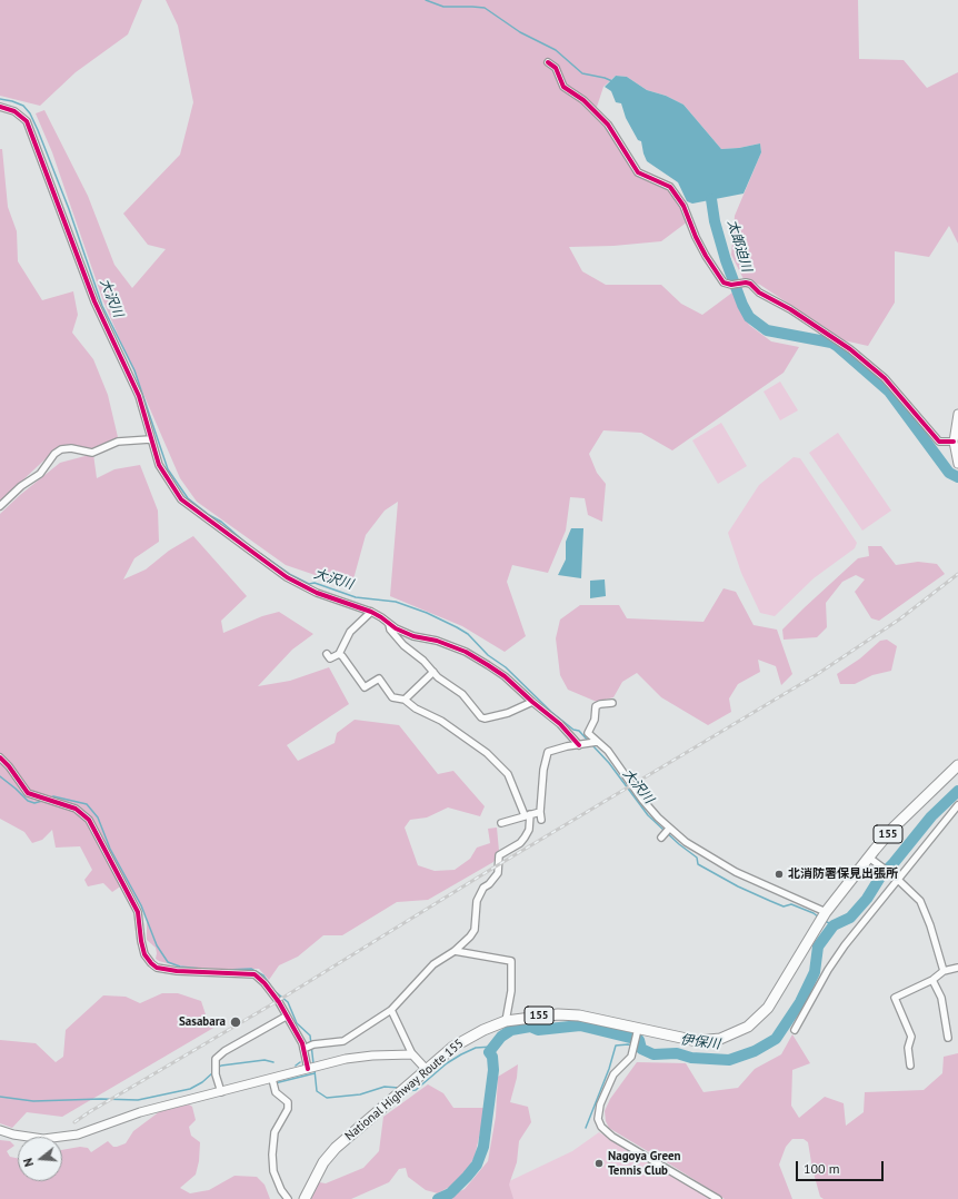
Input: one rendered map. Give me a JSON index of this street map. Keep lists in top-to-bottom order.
{
  "streets": {
    "highway": ["155", "National Highway Route 155"]
  },
  "water": ["太郎迫川", "大沢川", "伊保川"],
  "places": ["北消防署保見出張所", "Sasabara", "Nagoya Green Tennis Club"],
  "scale_bar": "100 m",
  "north": "left"
}
